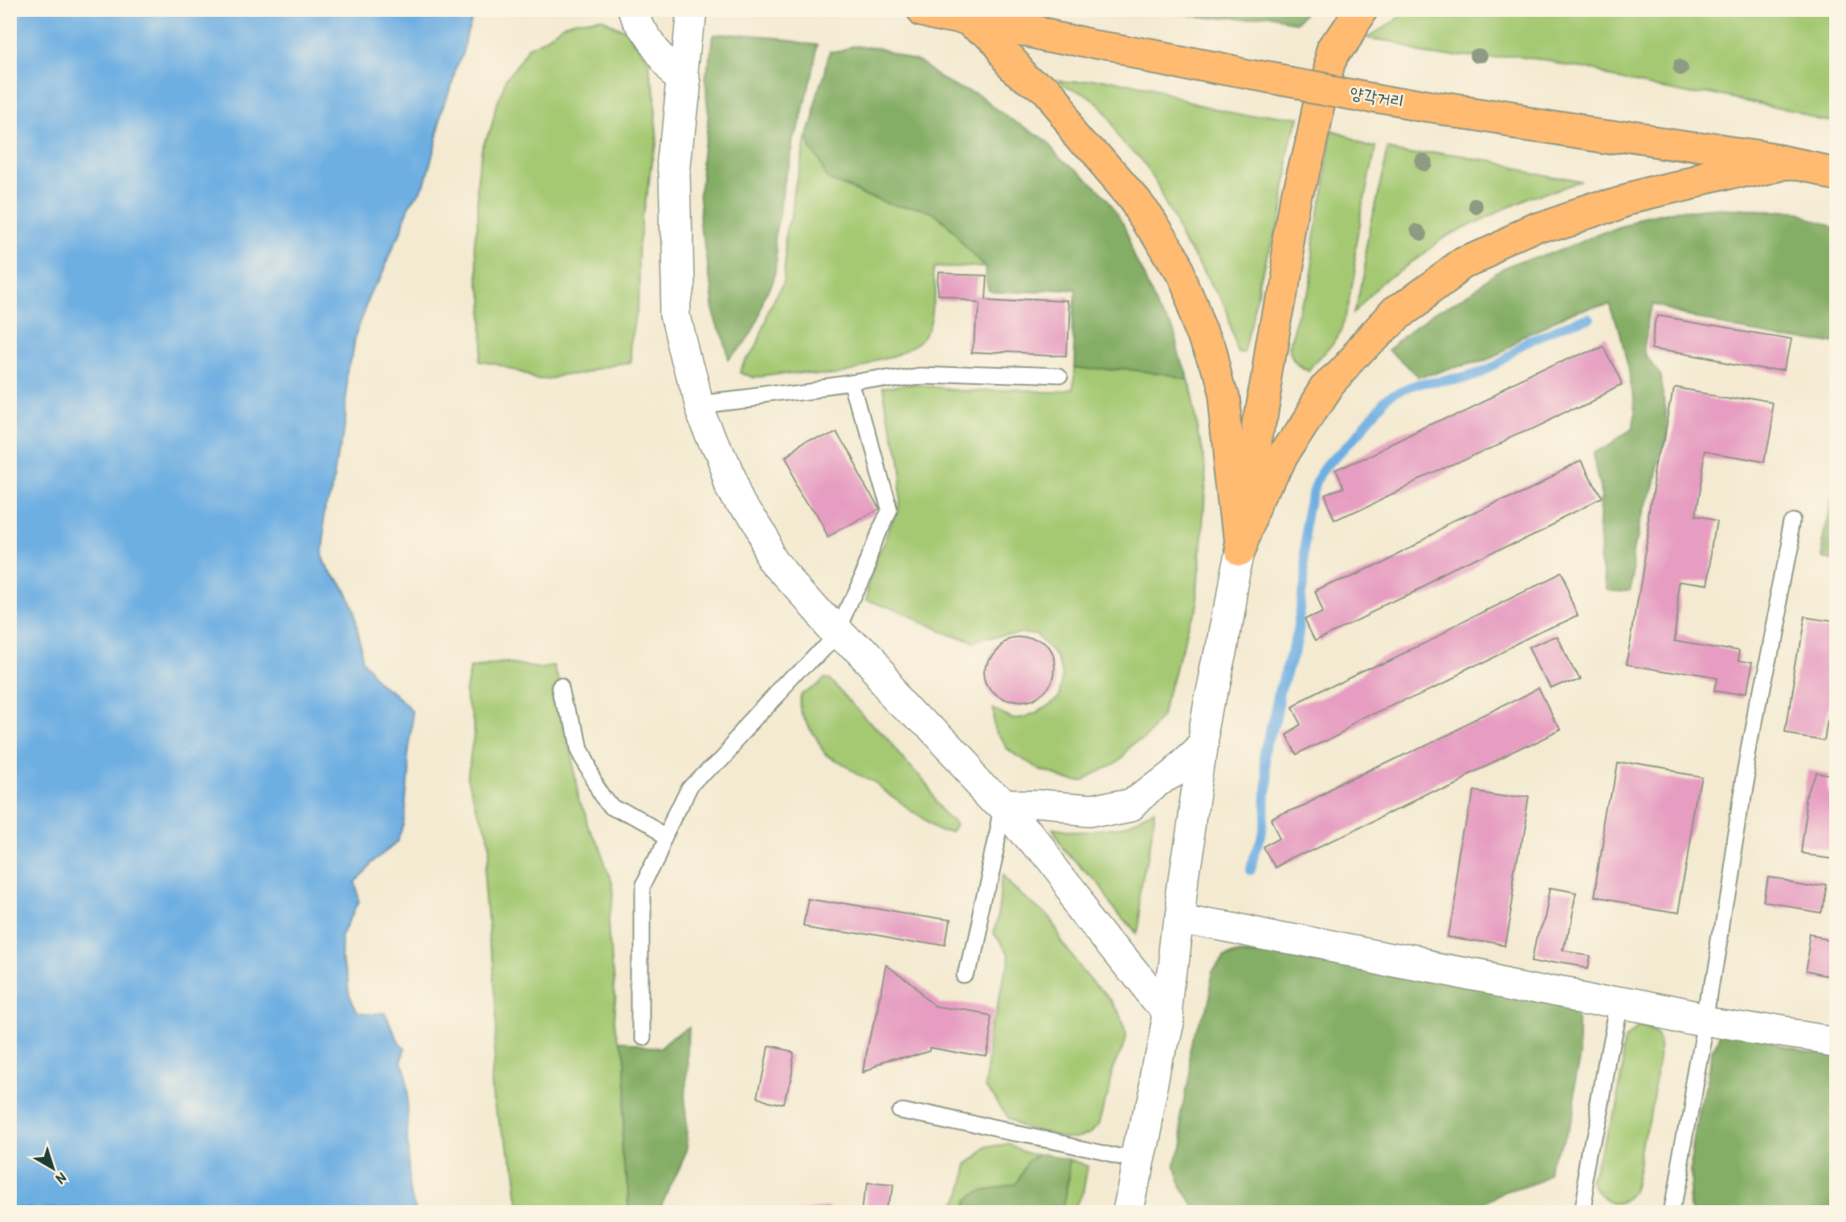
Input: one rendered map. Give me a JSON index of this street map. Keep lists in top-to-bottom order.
{
  "streets": {
    "main road": ["양각거리"]
  },
  "north": "bottom right"
}
